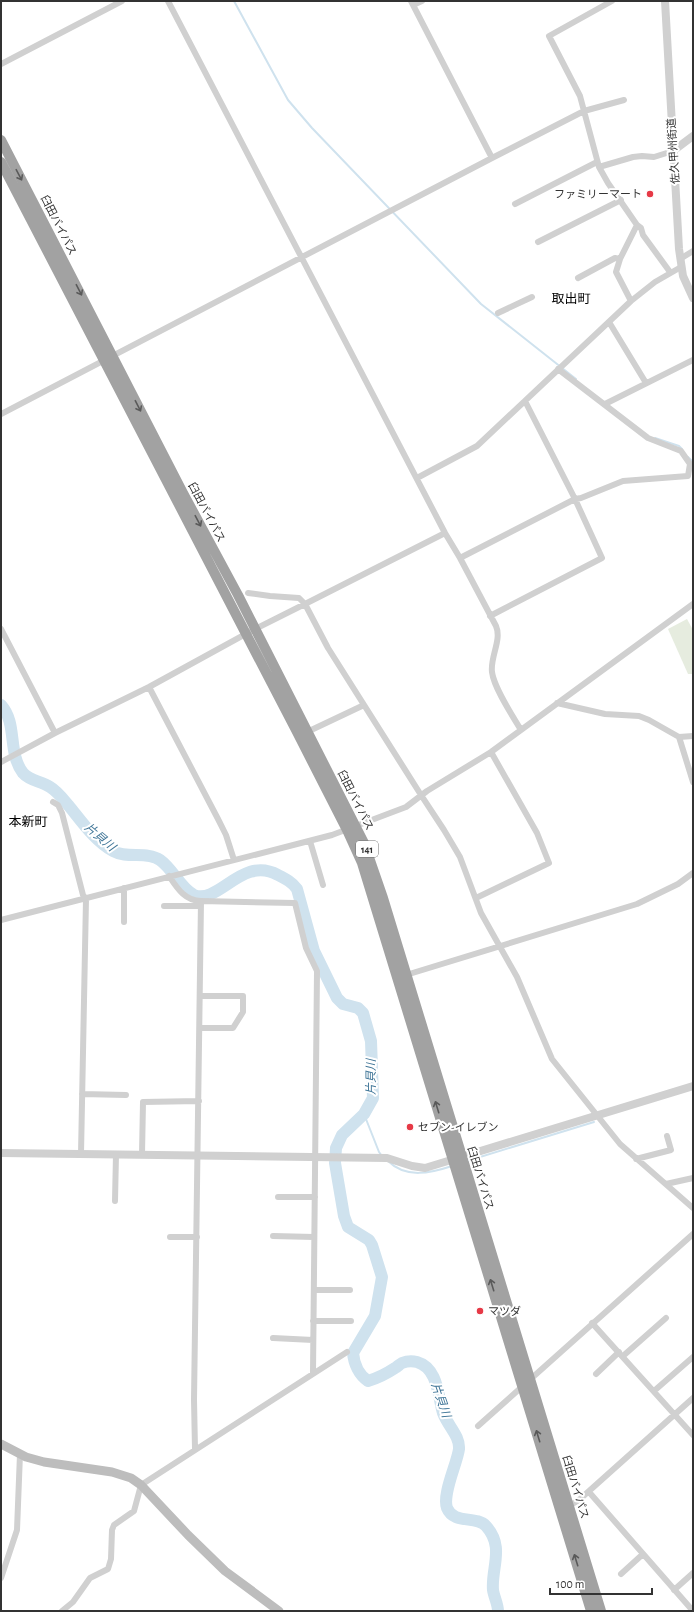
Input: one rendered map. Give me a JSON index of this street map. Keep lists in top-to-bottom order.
{
  "streets": {
    "highway": ["臼田バイパス", "141"],
    "street": ["佐久甲州街道"]
  },
  "districts": ["取出町", "本新町"],
  "water": ["片貝川"],
  "places": ["ファミリーマート", "セブン-イレブン", "マツダ"],
  "scale_bar": "100 m"
}
